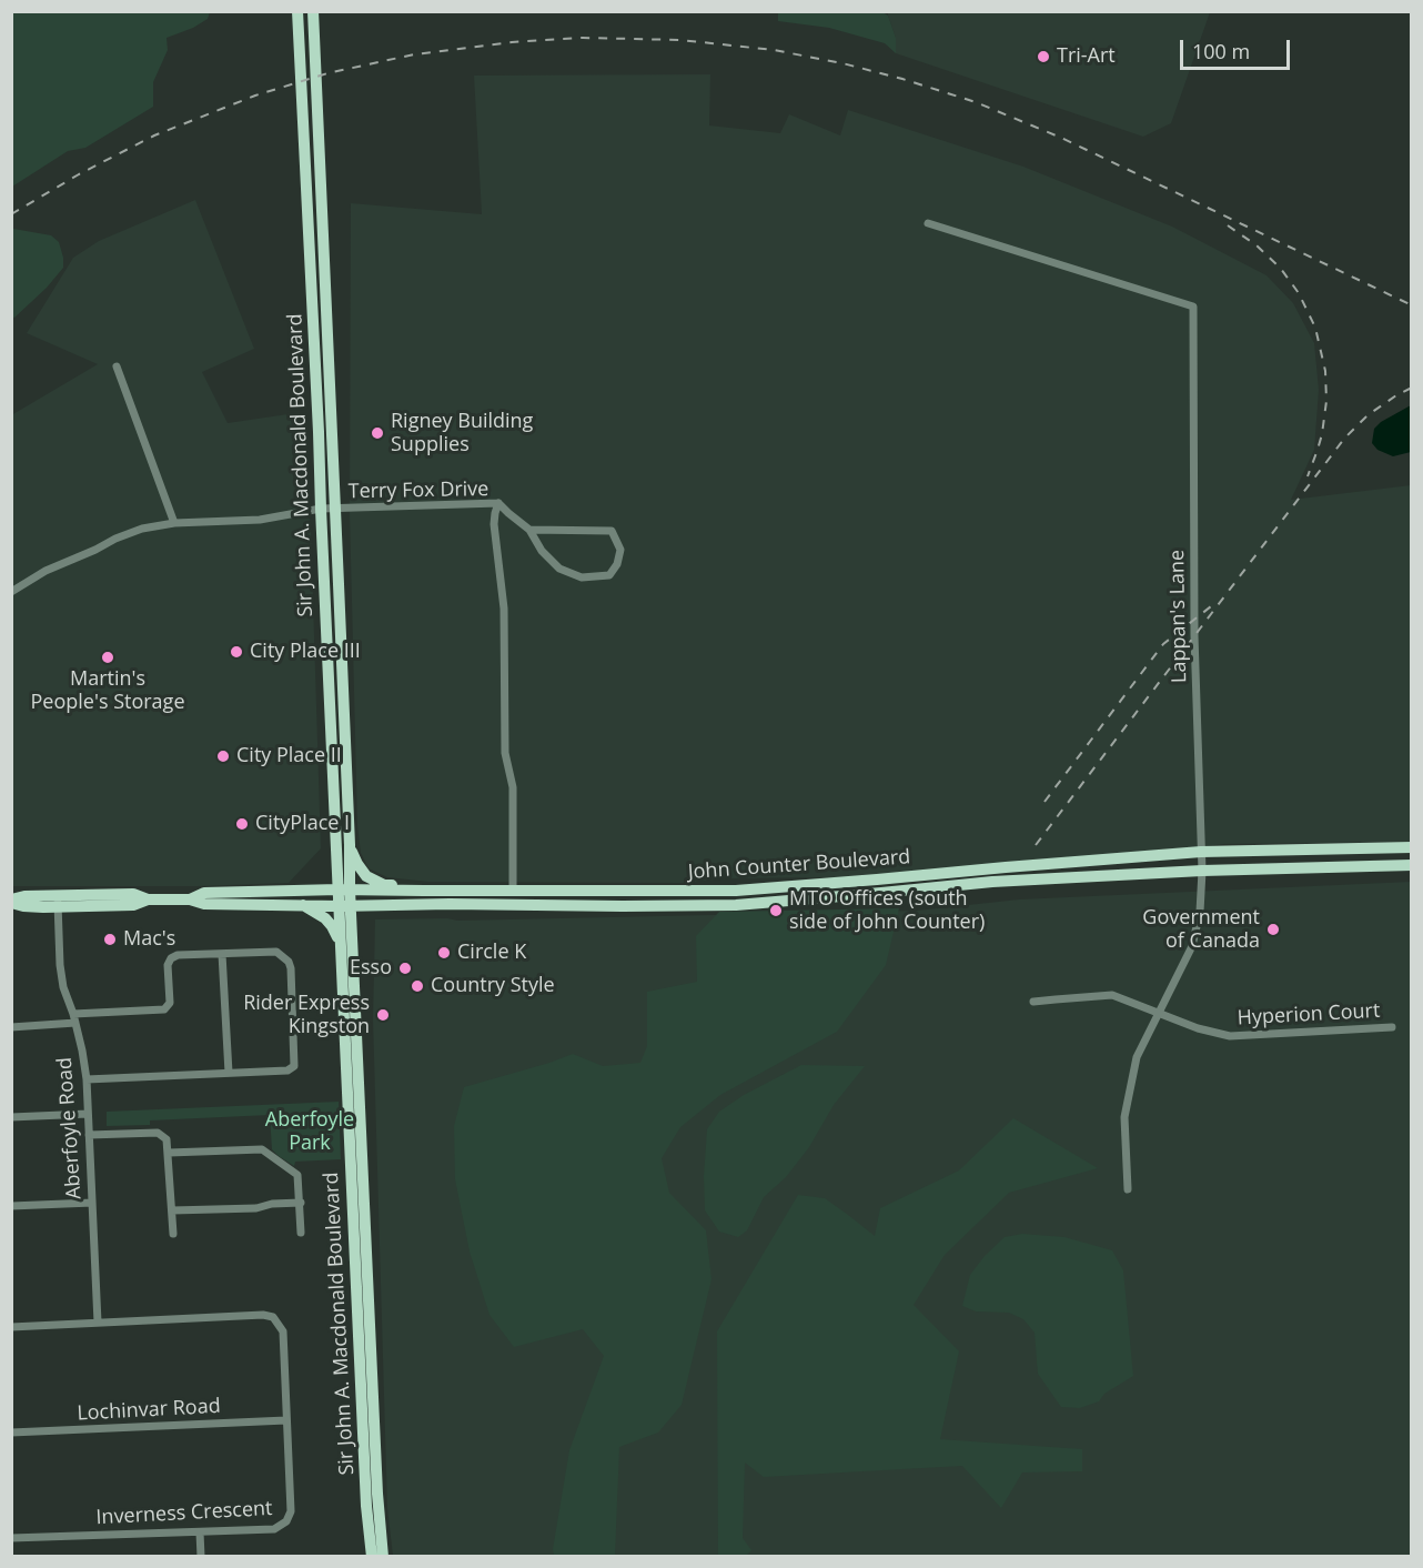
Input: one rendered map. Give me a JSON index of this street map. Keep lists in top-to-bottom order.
{
  "streets": {
    "main road": ["Sir John A. Macdonald Boulevard", "John Counter Boulevard"],
    "street": [
      "Terry Fox Drive",
      "Lappan's Lane",
      "Hyperion Court",
      "Aberfoyle Road",
      "Lochinvar Road",
      "Inverness Crescent"
    ]
  },
  "crossings": [
    ["Sir John A. Macdonald Boulevard", "Terry Fox Drive"],
    ["Sir John A. Macdonald Boulevard", "John Counter Boulevard"],
    ["Terry Fox Drive", "John Counter Boulevard"],
    ["Lappan's Lane", "John Counter Boulevard"],
    ["Lappan's Lane", "Hyperion Court"],
    ["John Counter Boulevard", "Aberfoyle Road"],
    ["Aberfoyle Road", "Inverness Crescent"],
    ["Lochinvar Road", "Inverness Crescent"]
  ],
  "parks": ["Aberfoyle Park"],
  "places": [
    "Tri-Art",
    "Rigney Building Supplies",
    "City Place III",
    "Martin's People's Storage",
    "City Place II",
    "CityPlace I",
    "MTO Offices (south side of John Counter)",
    "Government of Canada",
    "Mac's",
    "Circle K",
    "Esso",
    "Country Style",
    "Rider Express Kingston"
  ],
  "scale_bar": "100 m"
}
